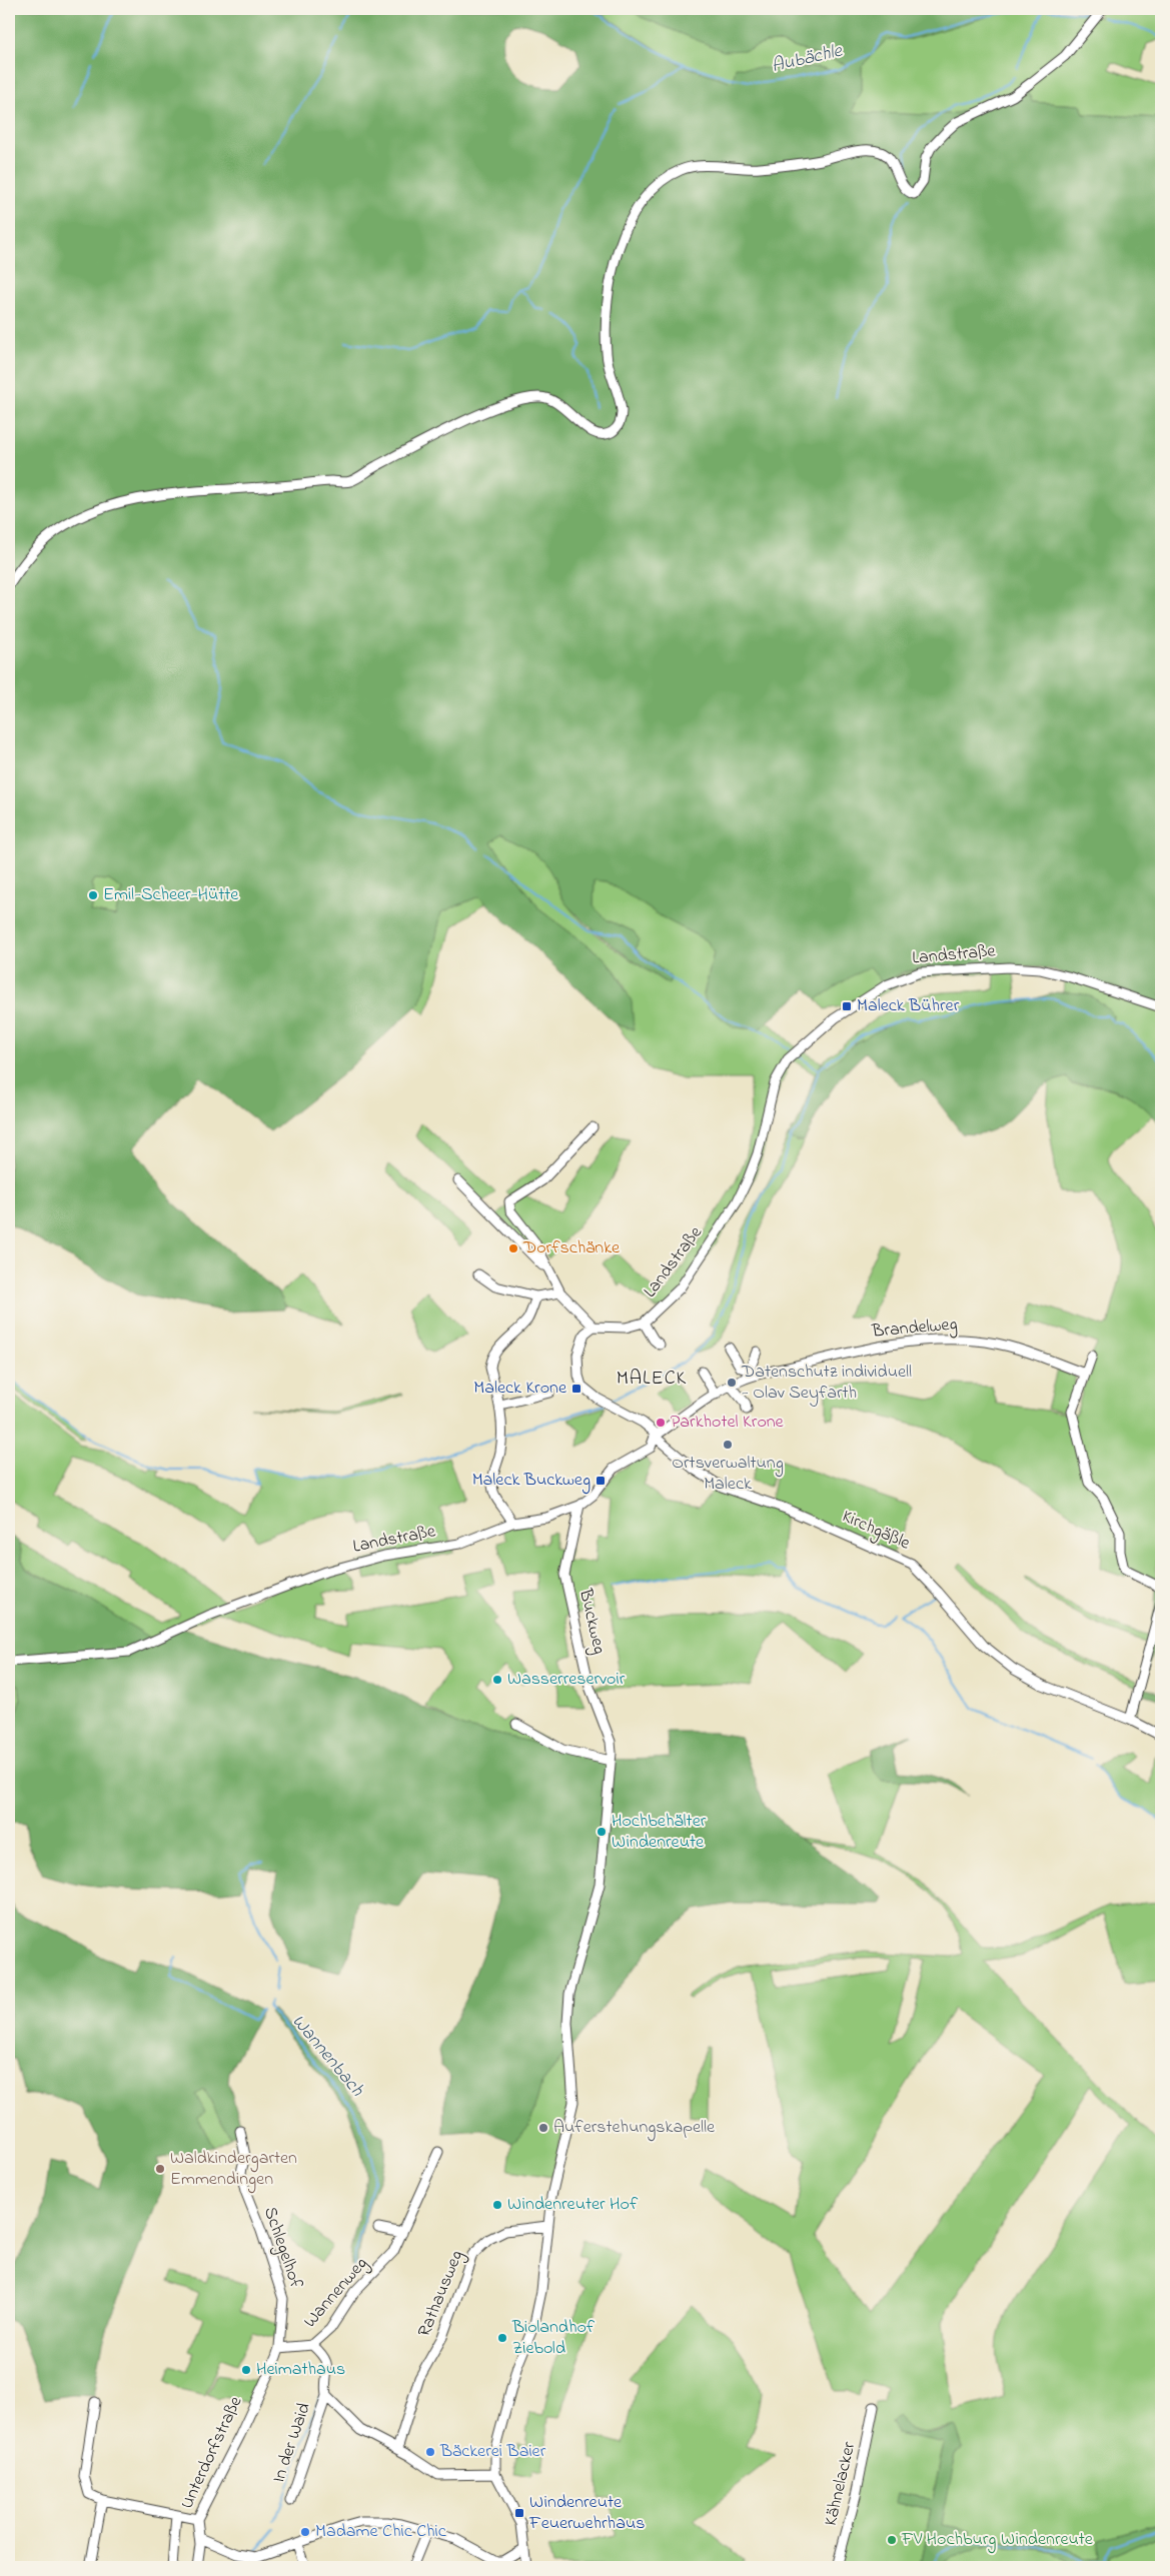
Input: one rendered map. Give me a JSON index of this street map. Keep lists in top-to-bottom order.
{
  "streets": {
    "street": [
      "Landstraße",
      "Brandelweg",
      "Kirchgäßle",
      "Buckweg",
      "Schlegelhof",
      "Wannenweg",
      "Rathausweg",
      "In der Waid",
      "Unterdorfstraße",
      "Kähnelacker"
    ]
  },
  "crossings": [
    ["Landstraße", "Brandelweg"],
    ["Landstraße", "Kirchgäßle"],
    ["Landstraße", "Buckweg"],
    ["Brandelweg", "Kirchgäßle"],
    ["Schlegelhof", "Wannenweg"],
    ["Schlegelhof", "Unterdorfstraße"],
    ["Wannenweg", "In der Waid"],
    ["Wannenweg", "Unterdorfstraße"]
  ],
  "districts": ["MALECK"],
  "water": ["Aubächle", "Wannenbach"],
  "places": {
    "other": [
      "Emil-Scheer-Hütte",
      "Dorfschänke",
      "Datenschutz individuell - Olav Seyfarth",
      "Parkhotel Krone",
      "Ortsverwaltung Maleck",
      "Wasserreservoir",
      "Hochbehälter Windenreute",
      "Auferstehungskapelle",
      "Waldkindergarten Emmendingen",
      "Windenreuter Hof",
      "Biolandhof Ziebold",
      "Heimathaus",
      "Bäckerei Baier",
      "Madame Chic Chic",
      "FV Hochburg Windenreute"
    ],
    "transit": [
      "Maleck Bührer",
      "Maleck Krone",
      "Maleck Buckweg",
      "Windenreute Feuerwehrhaus"
    ]
  }
}
